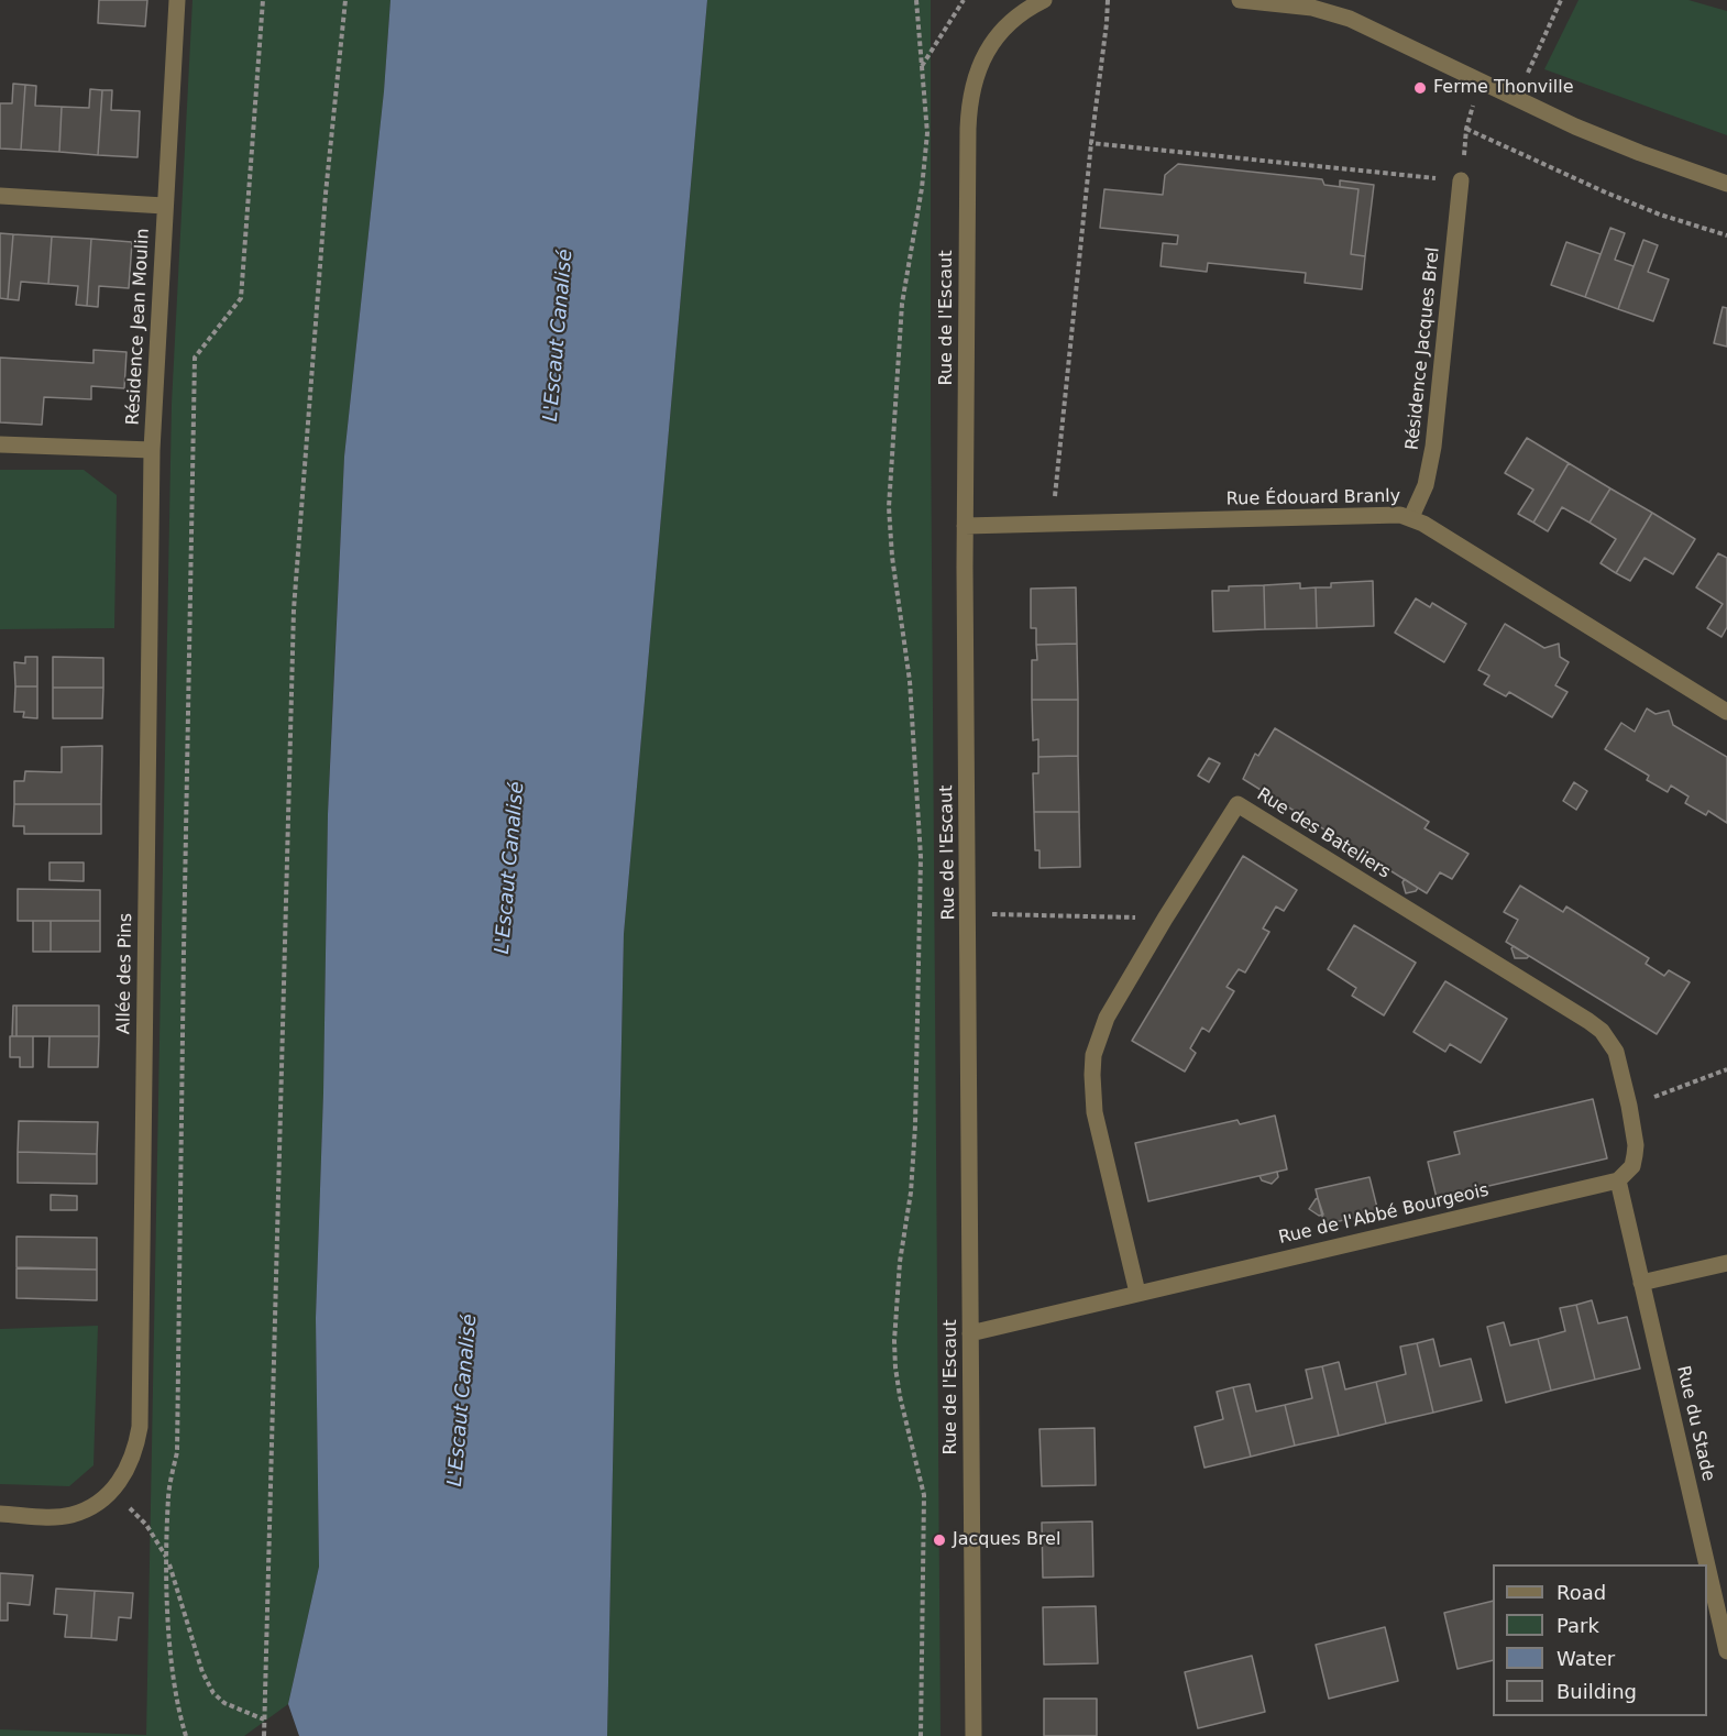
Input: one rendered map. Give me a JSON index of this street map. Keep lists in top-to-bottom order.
{
  "streets": {
    "street": [
      "Rue de l'Escaut",
      "Résidence Jean Moulin",
      "Résidence Jacques Brel",
      "Rue Édouard Branly",
      "Rue des Bateliers",
      "Allée des Pins",
      "Rue de l'Abbé Bourgeois",
      "Rue du Stade"
    ]
  },
  "crossings": [
    ["Rue de l'Escaut", "Rue Édouard Branly"],
    ["Rue de l'Escaut", "Rue de l'Abbé Bourgeois"],
    ["Résidence Jean Moulin", "Allée des Pins"],
    ["Résidence Jacques Brel", "Rue Édouard Branly"],
    ["Rue des Bateliers", "Rue de l'Abbé Bourgeois"]
  ],
  "water": ["L'Escaut Canalisé"],
  "places": ["Ferme Thonville", "Jacques Brel"],
  "legend": [
    "Road",
    "Park",
    "Water",
    "Building"
  ]
}
